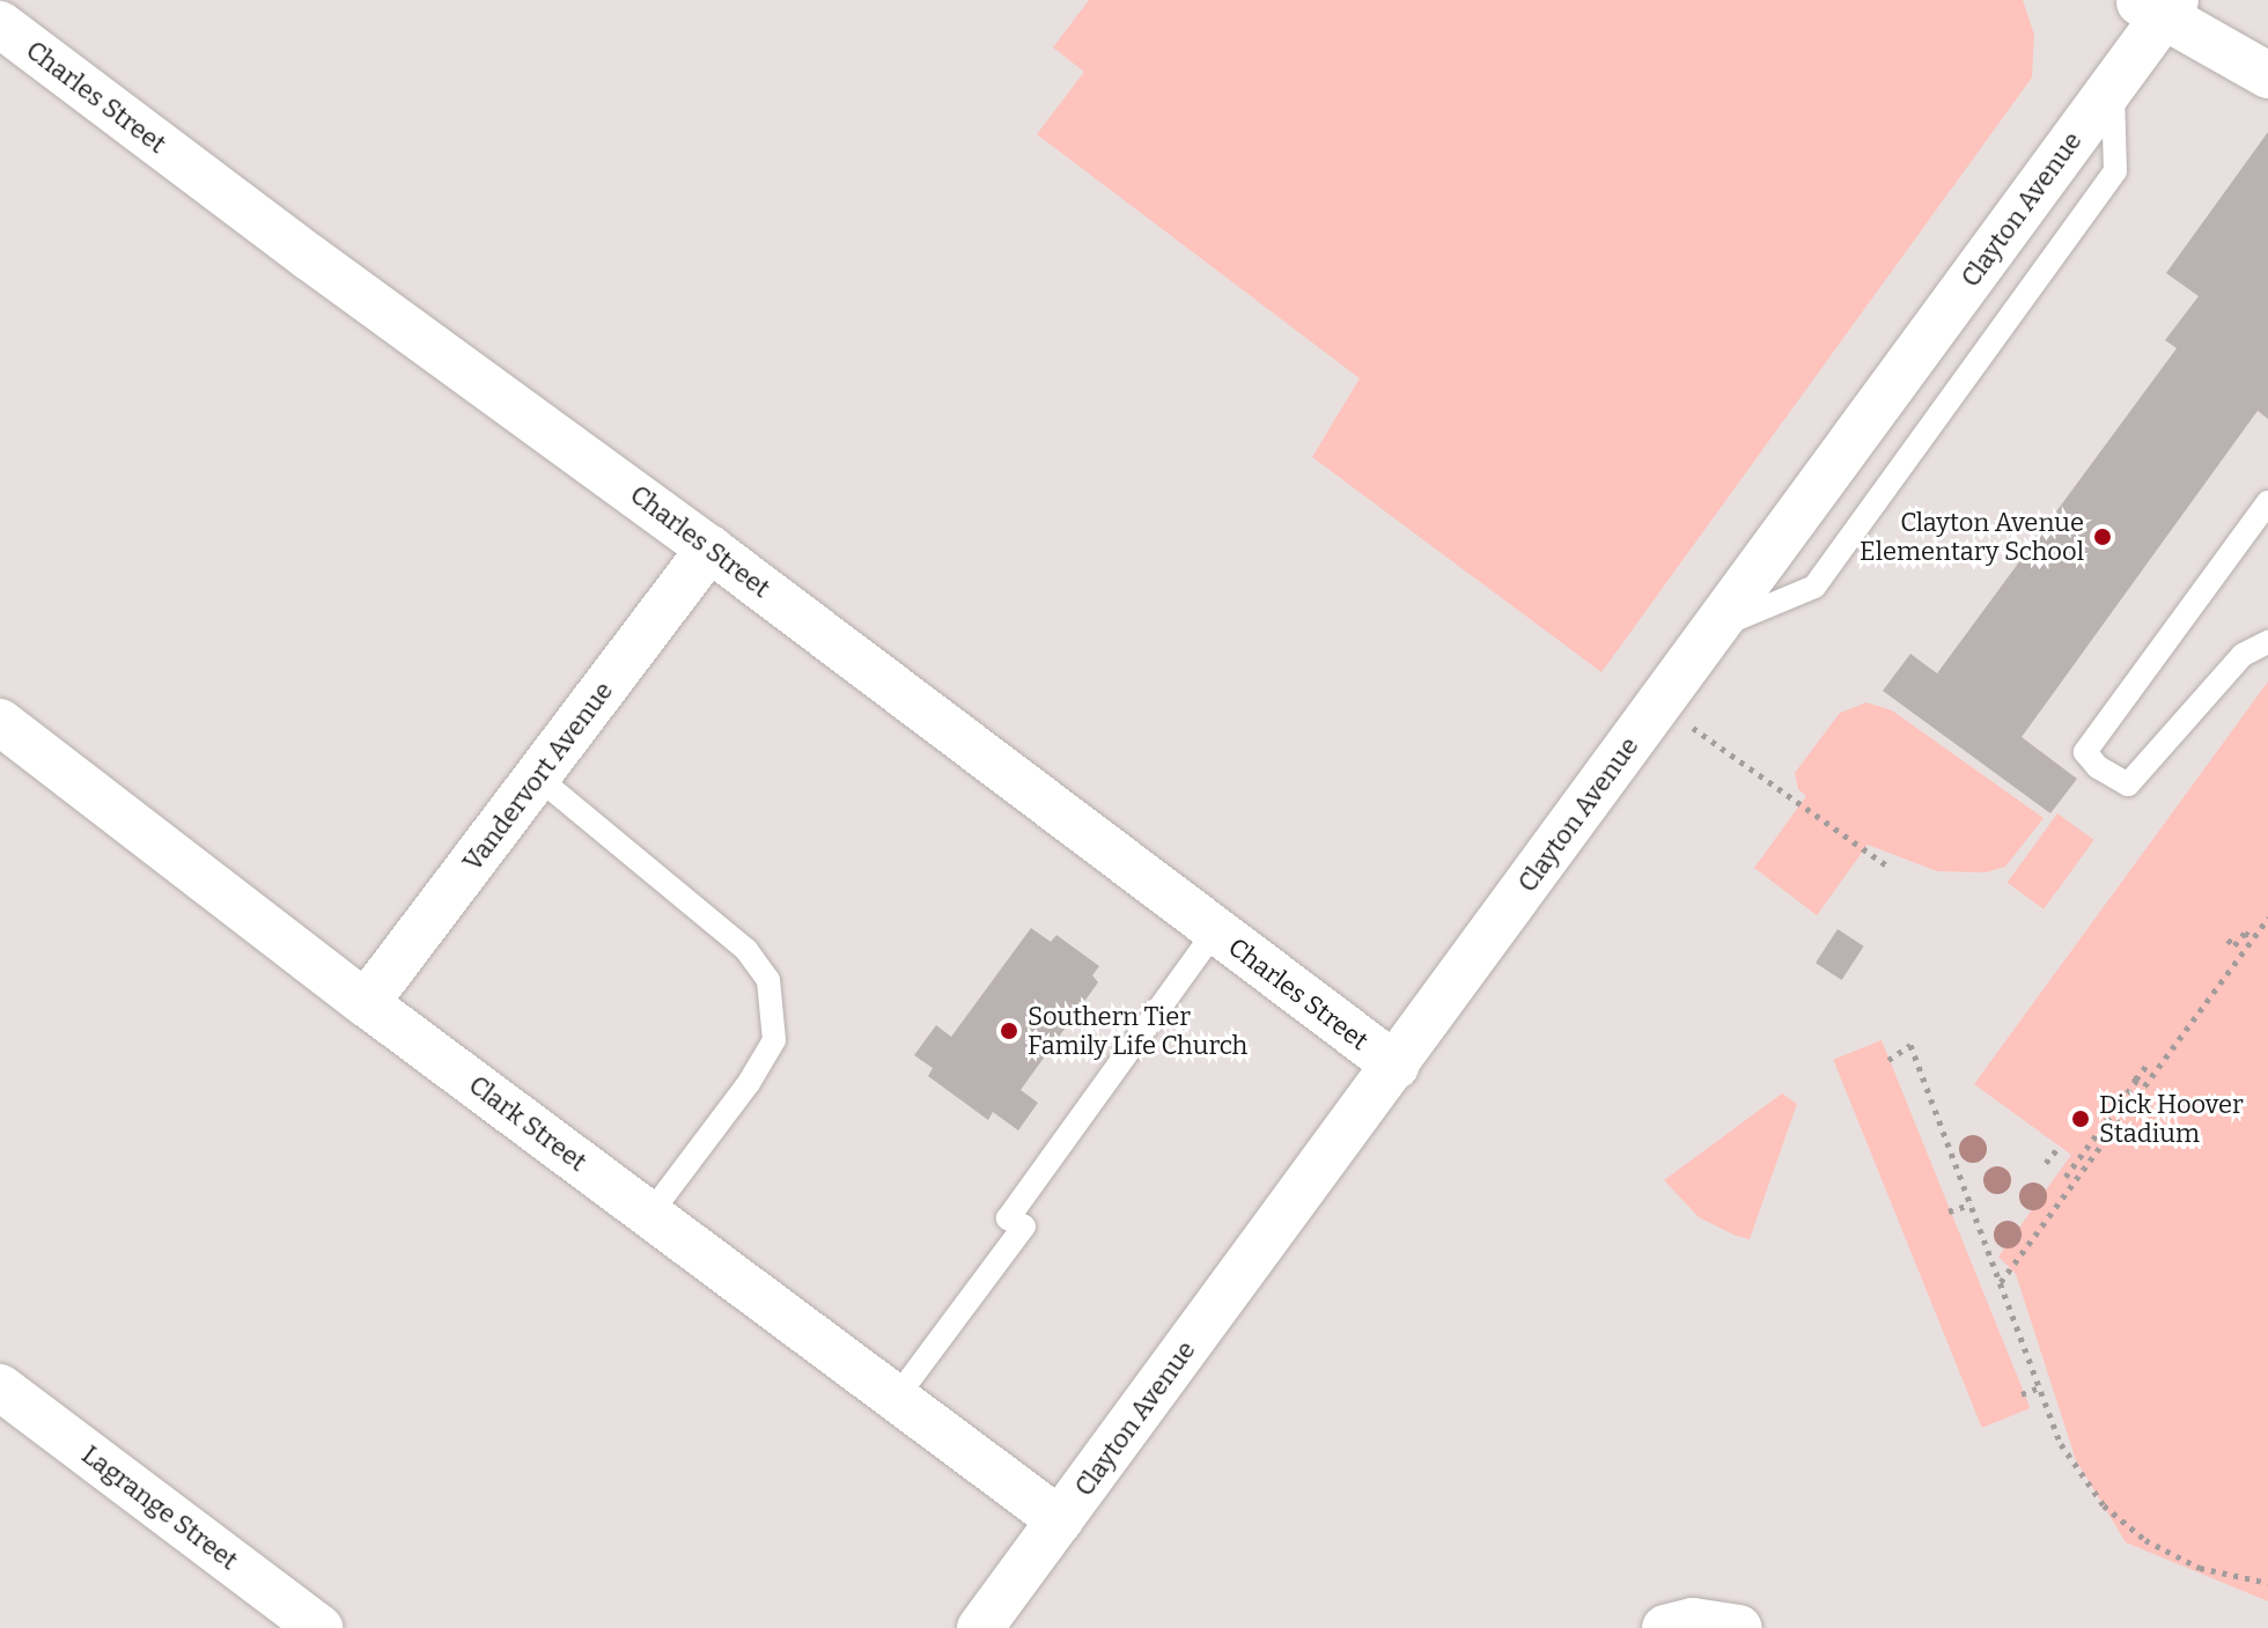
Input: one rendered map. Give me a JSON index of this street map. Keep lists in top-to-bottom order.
{
  "streets": {
    "street": [
      "Charles Street",
      "Clayton Avenue",
      "Vandervort Avenue",
      "Clark Street",
      "Lagrange Street"
    ]
  },
  "crossings": [
    ["Charles Street", "Clayton Avenue"],
    ["Charles Street", "Vandervort Avenue"],
    ["Clayton Avenue", "Clark Street"],
    ["Vandervort Avenue", "Clark Street"]
  ],
  "places": ["Clayton Avenue Elementary School", "Southern Tier Family Life Church", "Dick Hoover Stadium"]
}
